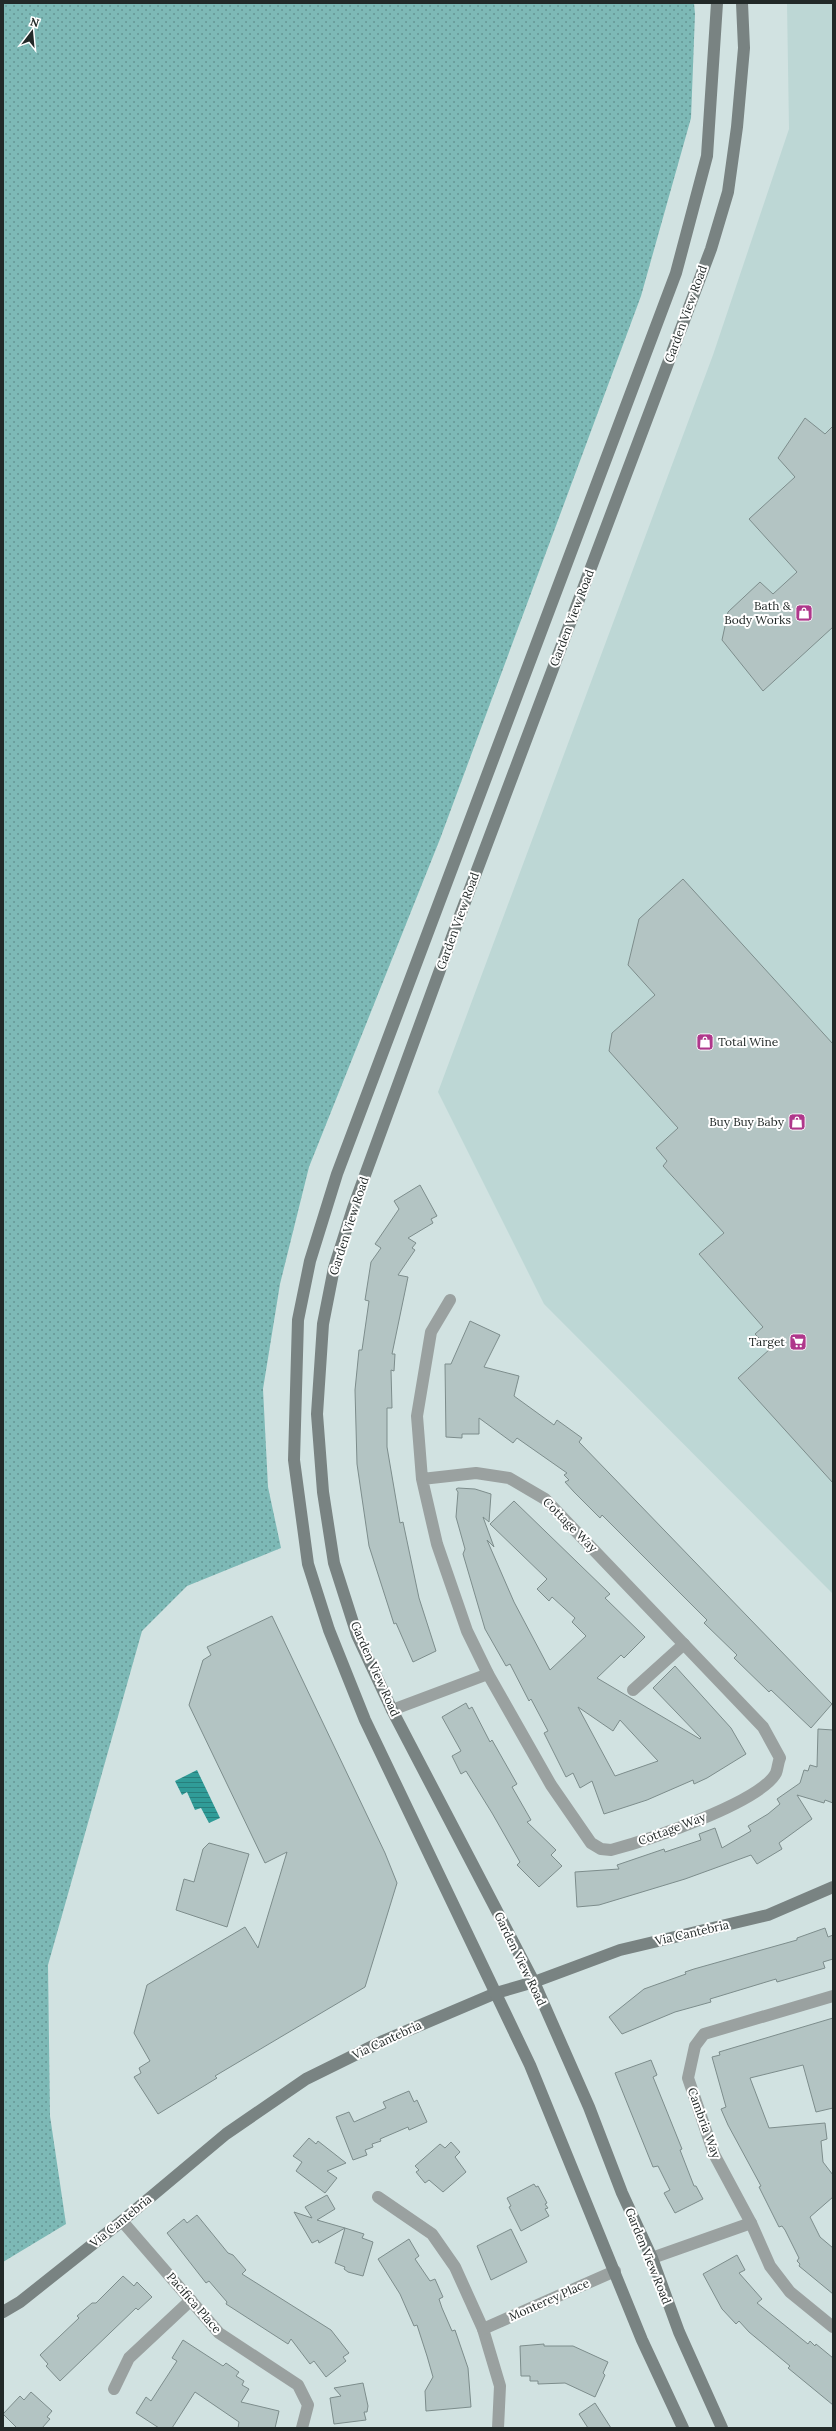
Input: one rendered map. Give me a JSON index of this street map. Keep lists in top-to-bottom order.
{
  "streets": {
    "main road": ["Garden View Road", "Via Cantebria"],
    "street": [
      "Cottage Way",
      "Cambria Way",
      "Monterey Place",
      "Pacifica Place"
    ]
  },
  "crossings": [
    ["Garden View Road", "Via Cantebria"],
    ["Garden View Road", "Monterey Place"],
    ["Via Cantebria", "Pacifica Place"]
  ],
  "places": {
    "shop": ["Bath & Body Works", "Total Wine", "Buy Buy Baby"],
    "supermarket": ["Target"]
  },
  "north": "top"
}
